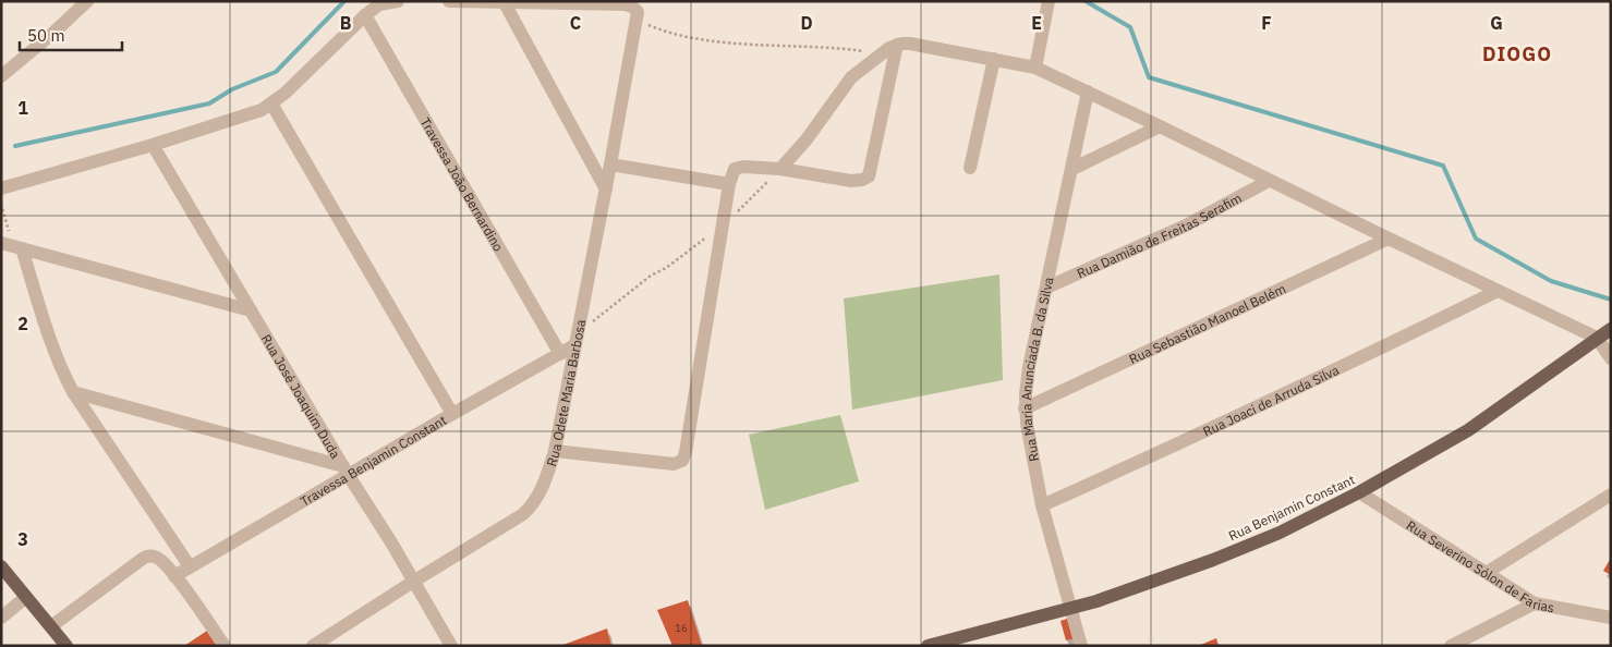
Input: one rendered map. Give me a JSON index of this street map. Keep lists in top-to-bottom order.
{
  "streets": {
    "main road": ["Rua Benjamin Constant"],
    "street": [
      "Travessa João Bernardino",
      "Rua Damião de Freitas Serafim",
      "Rua Sebastião Manoel Belém",
      "Rua Maria Anunciada B. da Silva",
      "Rua Odete Maria Barbosa",
      "Rua José Joaquim Duda",
      "Rua Joaci de Arruda Silva",
      "Travessa Benjamin Constant",
      "Rua Severino Sólon de Farias"
    ]
  },
  "crossings": [
    ["Travessa João Bernardino", "Travessa Benjamin Constant"],
    ["Rua Damião de Freitas Serafim", "Rua Maria Anunciada B. da Silva"],
    ["Rua Sebastião Manoel Belém", "Rua Maria Anunciada B. da Silva"],
    ["Rua Maria Anunciada B. da Silva", "Rua Joaci de Arruda Silva"],
    ["Rua Maria Anunciada B. da Silva", "Rua Benjamin Constant"],
    ["Rua Odete Maria Barbosa", "Rua José Joaquim Duda"],
    ["Rua Odete Maria Barbosa", "Travessa Benjamin Constant"],
    ["Rua José Joaquim Duda", "Travessa Benjamin Constant"],
    ["Rua Benjamin Constant", "Rua Severino Sólon de Farias"]
  ],
  "districts": ["DIOGO"],
  "house_numbers": ["16"],
  "scale_bar": "50 m",
  "grid": {
    "columns": [
      "B",
      "C",
      "D",
      "E",
      "F",
      "G"
    ],
    "rows": ["1", "2", "3"]
  }
}
